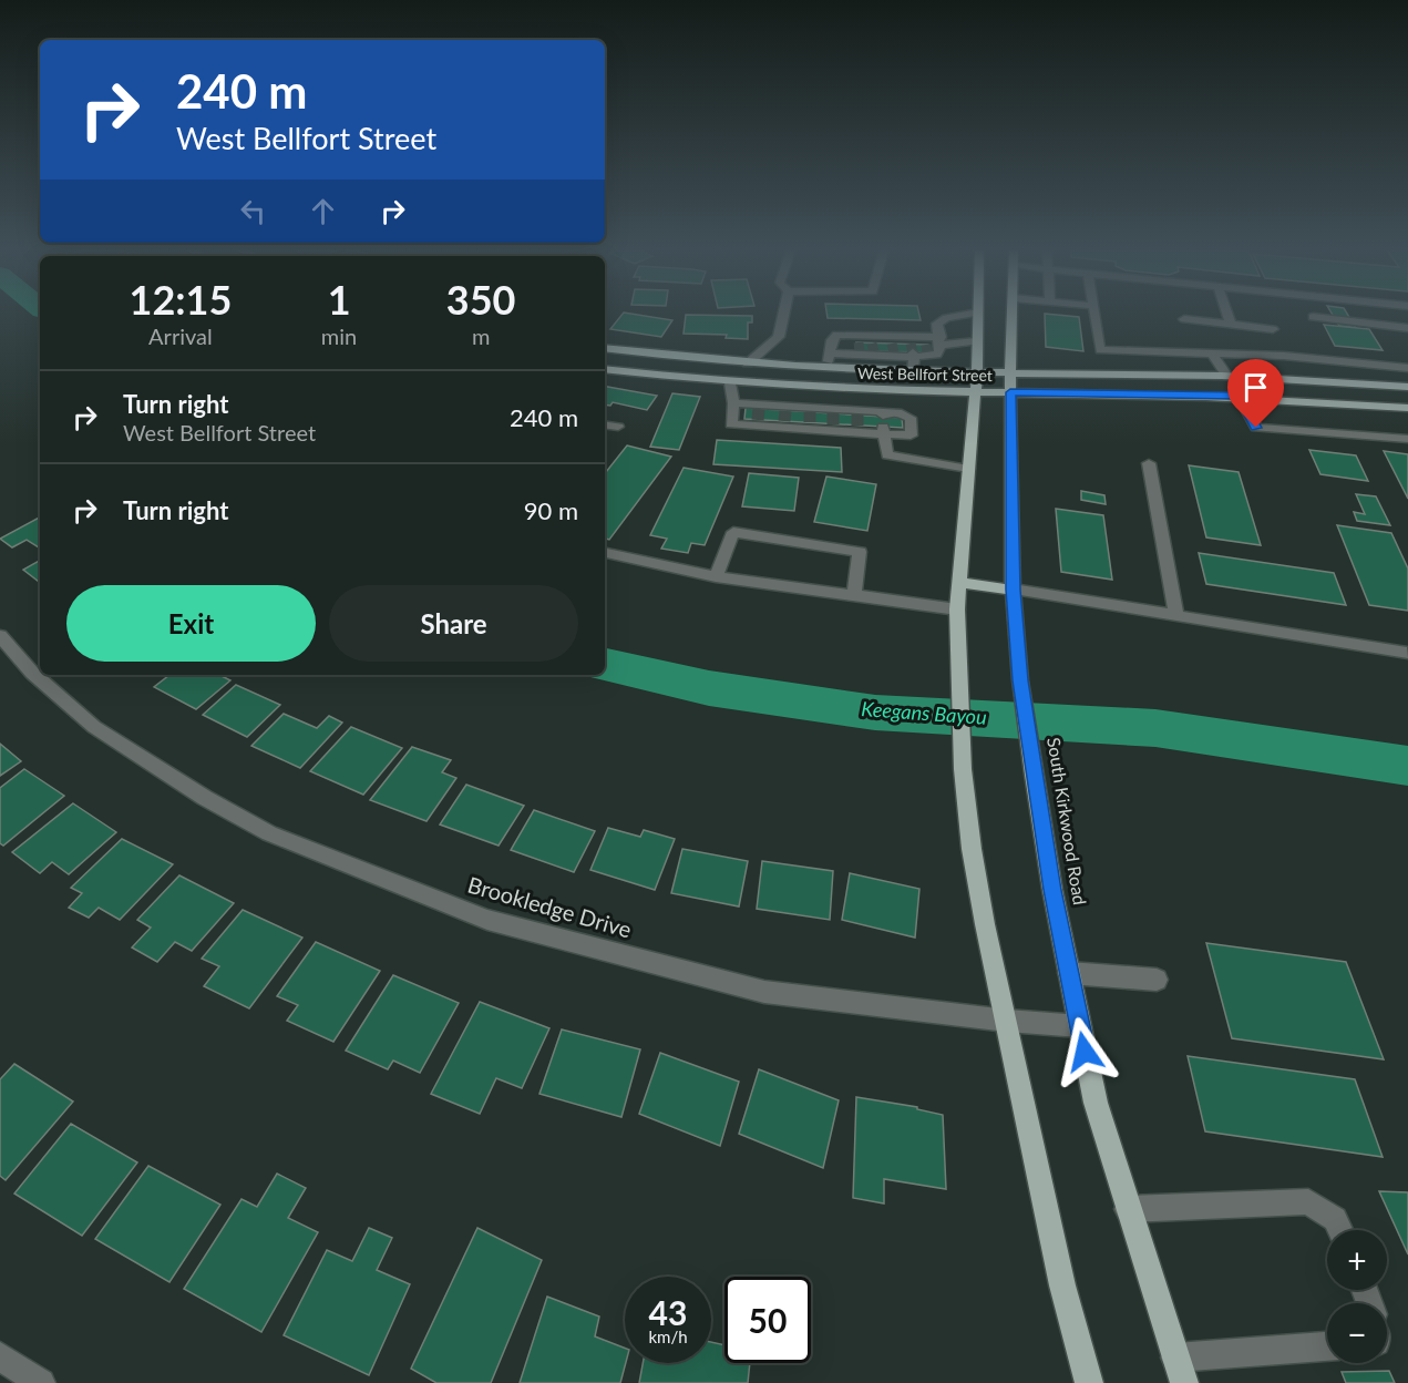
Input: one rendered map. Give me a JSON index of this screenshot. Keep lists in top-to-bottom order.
{
  "streets": {
    "main road": ["West Bellfort Street", "South Kirkwood Road"],
    "street": ["Brookledge Drive"]
  },
  "crossings": [
    ["West Bellfort Street", "South Kirkwood Road"],
    ["South Kirkwood Road", "Brookledge Drive"]
  ],
  "water": ["Keegans Bayou"],
  "page": {
    "turn": ["240 m", "West Bellfort Street"],
    "eta": [
      "12:15",
      "Arrival",
      "1",
      "min",
      "350",
      "m"
    ],
    "list": [
      {
        "name": "Turn right",
        "note": "West Bellfort Street",
        "value": "240 m"
      },
      {
        "name": "Turn right",
        "value": "90 m"
      }
    ],
    "buttons": ["Exit", "Share"],
    "map_buttons": ["+", "−"],
    "speed": "43 km/h",
    "limit": "50"
  }
}
